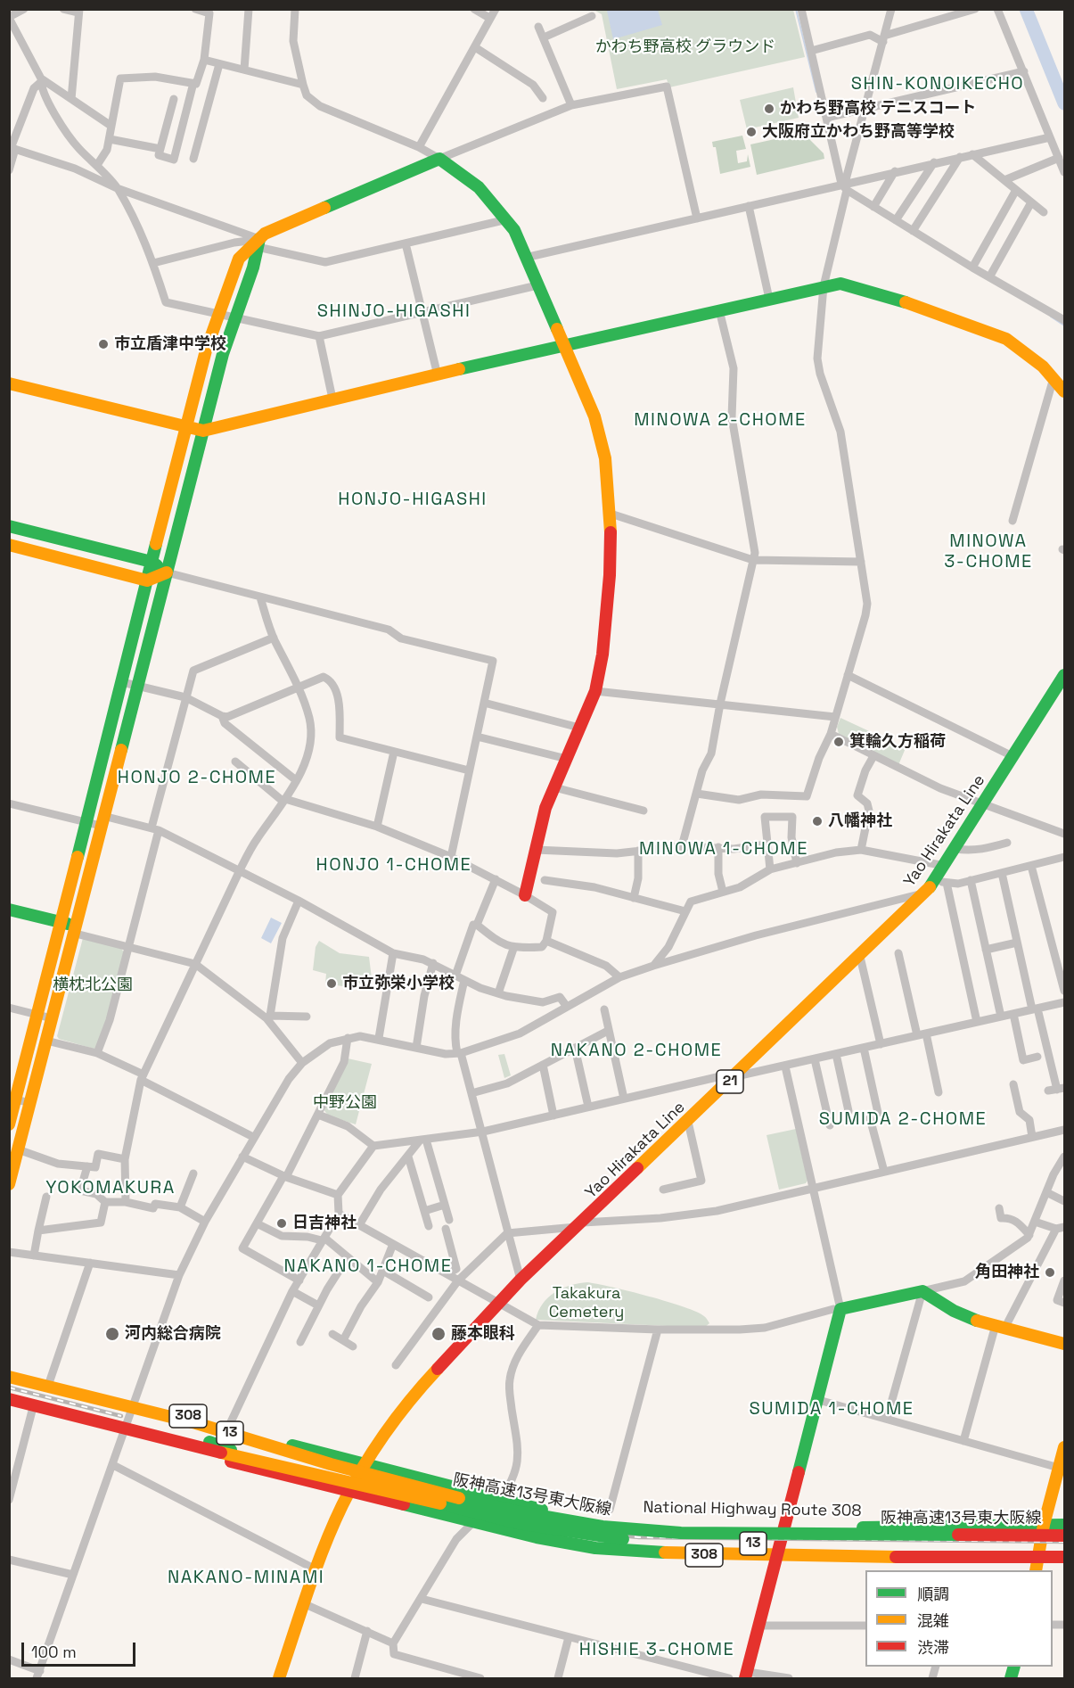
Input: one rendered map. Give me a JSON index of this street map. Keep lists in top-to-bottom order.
{
  "streets": {
    "main road": [
      "Yao Hirakata Line",
      "21",
      "308",
      "13",
      "阪神高速13号東大阪線",
      "National Highway Route 308"
    ]
  },
  "crossings": [
    ["Yao Hirakata Line", "308"],
    ["Yao Hirakata Line", "National Highway Route 308"],
    ["阪神高速13号東大阪線", "National Highway Route 308"]
  ],
  "districts": [
    "SHIN-KONOIKECHO",
    "SHINJO-HIGASHI",
    "MINOWA 2-CHOME",
    "HONJO-HIGASHI",
    "MINOWA 3-CHOME",
    "HONJO 2-CHOME",
    "MINOWA 1-CHOME",
    "HONJO 1-CHOME",
    "NAKANO 2-CHOME",
    "SUMIDA 2-CHOME",
    "YOKOMAKURA",
    "NAKANO 1-CHOME",
    "SUMIDA 1-CHOME",
    "NAKANO-MINAMI",
    "HISHIE 3-CHOME"
  ],
  "parks": [
    "かわち野高校 グラウンド",
    "横枕北公園",
    "中野公園",
    "Takakura Cemetery"
  ],
  "places": [
    "かわち野高校 テニスコート",
    "大阪府立かわち野高等学校",
    "市立盾津中学校",
    "箕輪久方稲荷",
    "八幡神社",
    "市立弥栄小学校",
    "日吉神社",
    "角田神社",
    "河内総合病院",
    "藤本眼科"
  ],
  "legend": ["順調", "混雑", "渋滞"],
  "scale_bar": "100 m"
}
